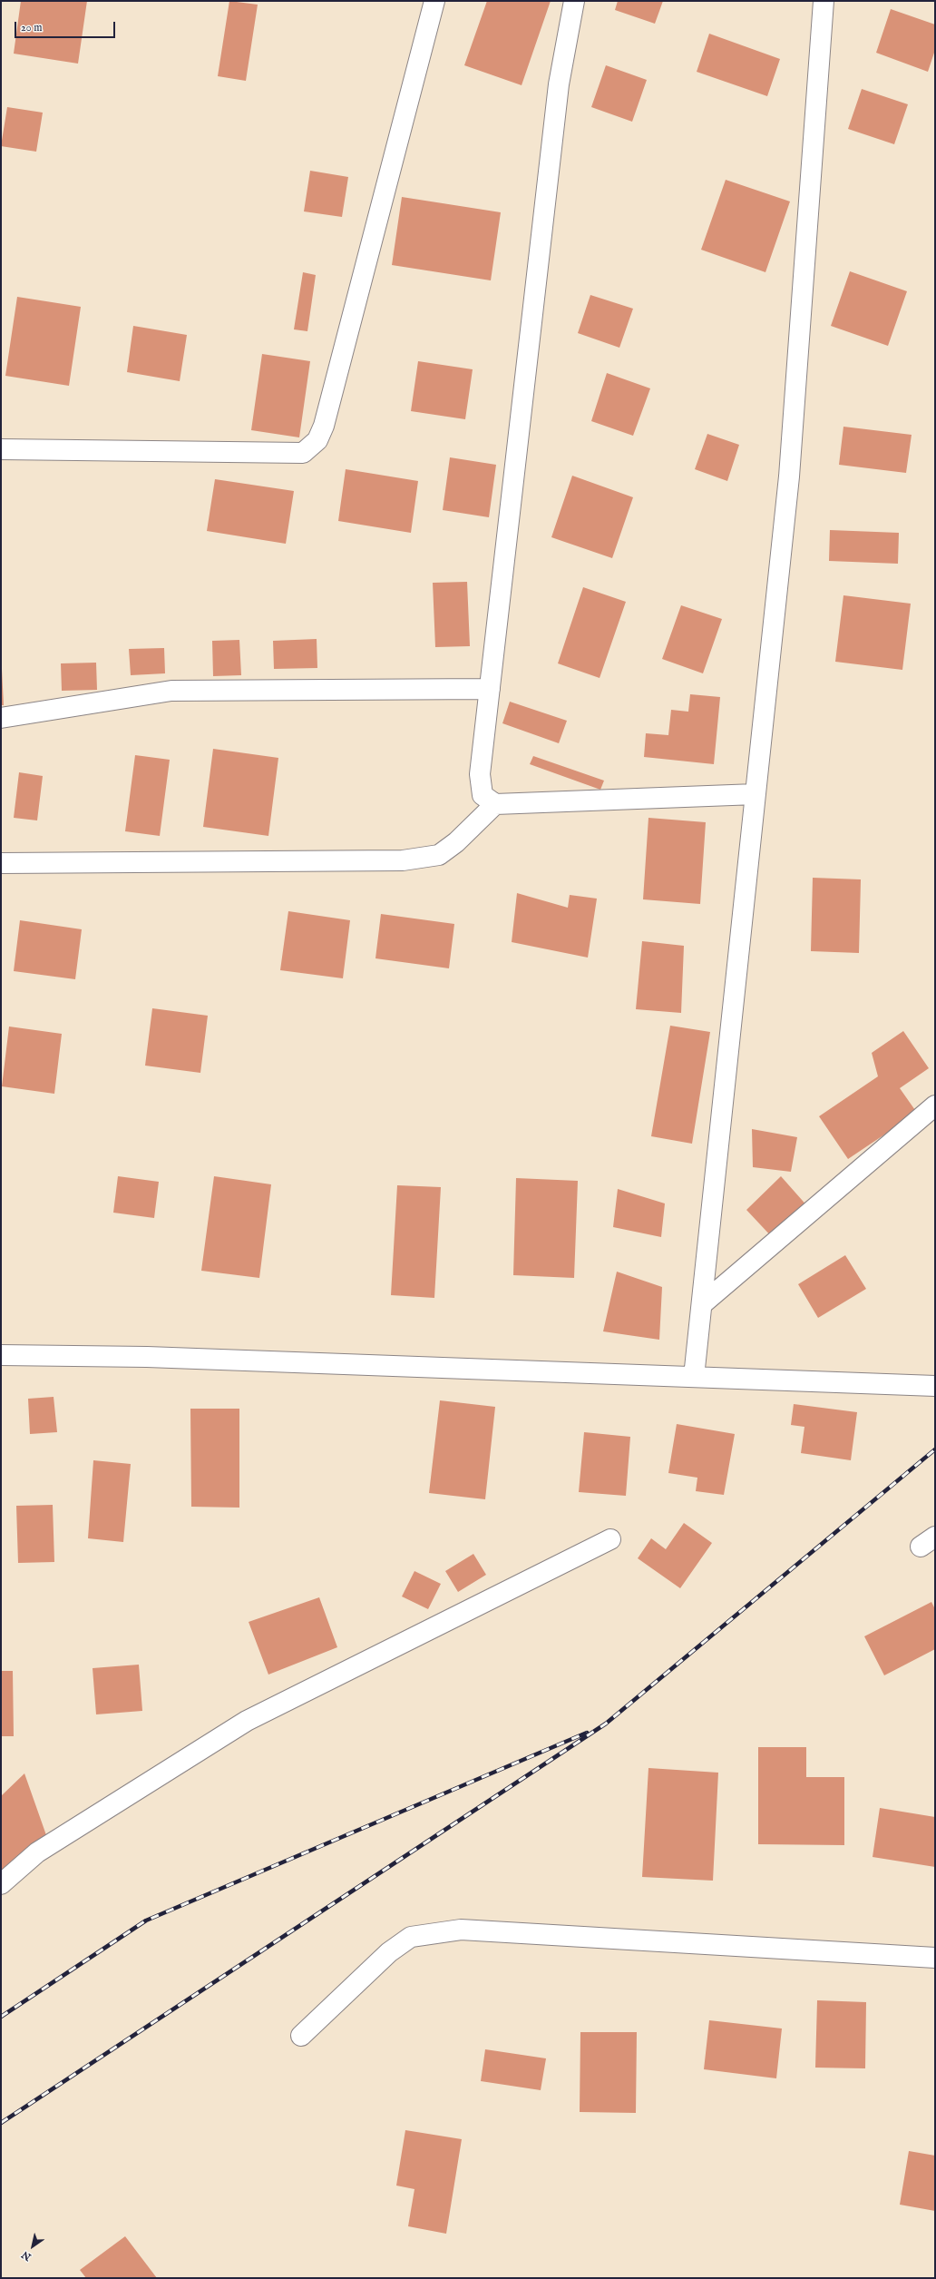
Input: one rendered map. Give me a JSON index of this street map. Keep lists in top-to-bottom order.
{
  "scale_bar": "20 m",
  "north": "bottom left"
}
